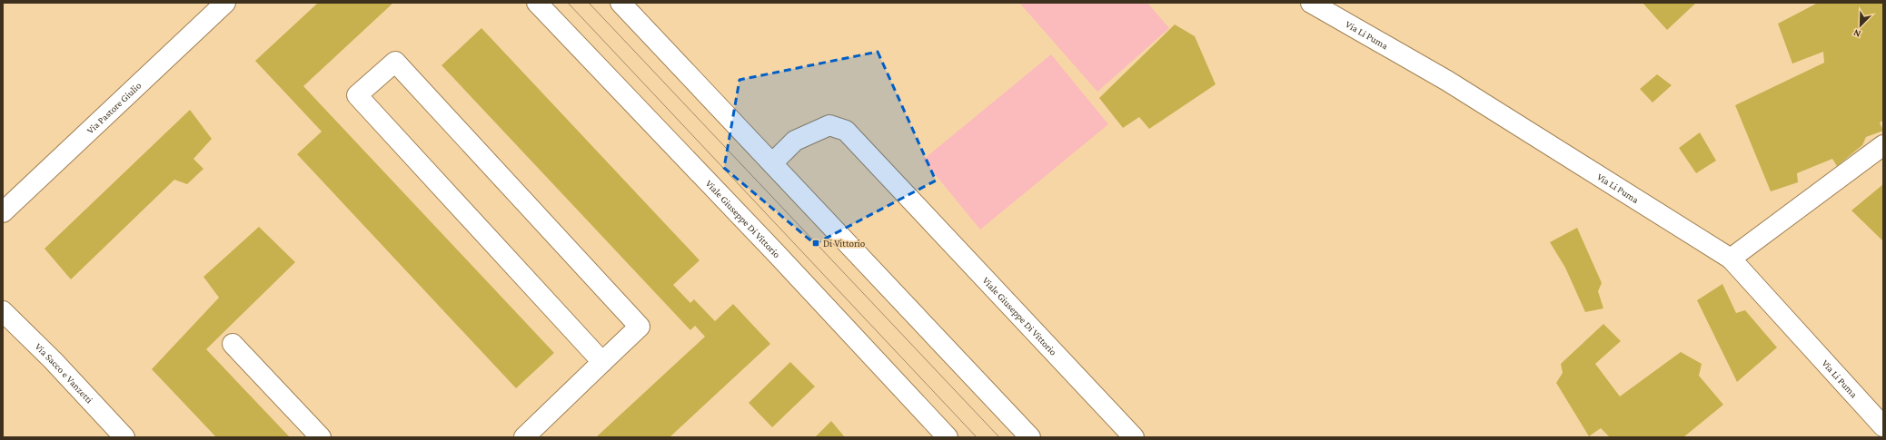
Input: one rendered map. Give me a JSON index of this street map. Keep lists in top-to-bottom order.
{
  "streets": {
    "street": [
      "Via Li Puma",
      "Via Pastore Giulio",
      "Viale Giuseppe Di Vittorio",
      "Via Sacco e Vanzetti"
    ]
  },
  "places": {
    "transit": ["Di Vittorio"]
  },
  "north": "bottom left"
}
